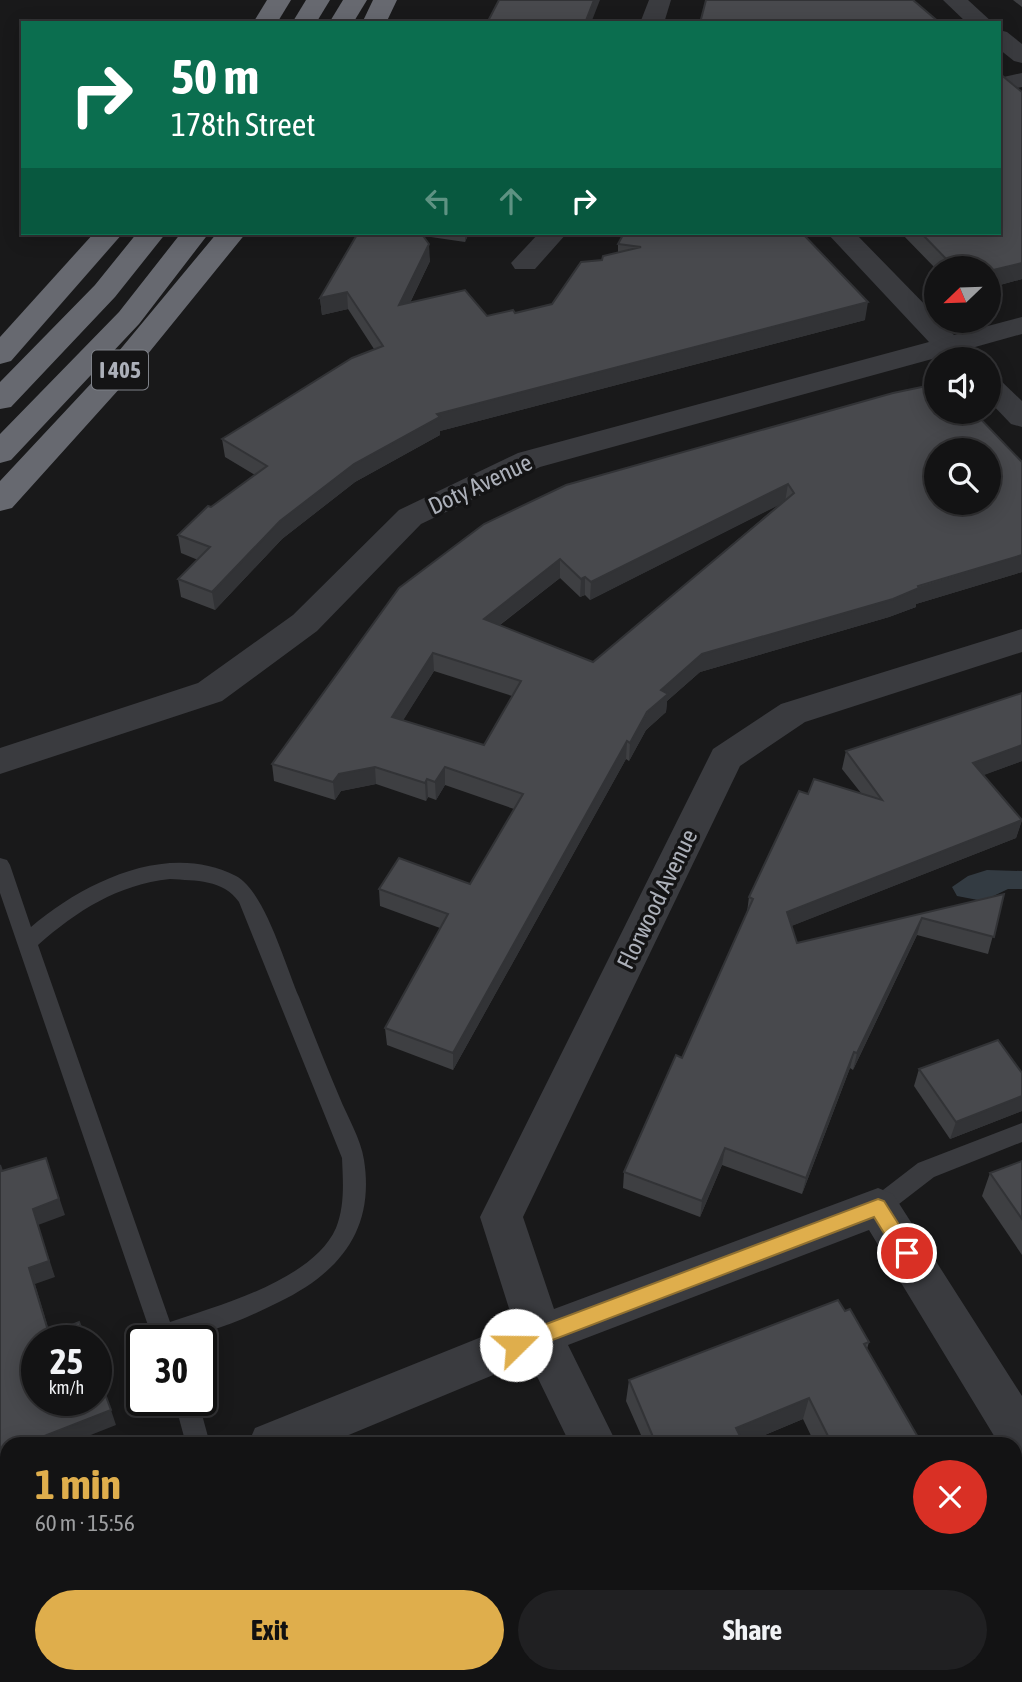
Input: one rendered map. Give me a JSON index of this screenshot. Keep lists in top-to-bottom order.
{
  "streets": {
    "highway": ["I 405"],
    "street": ["Doty Avenue", "Florwood Avenue"]
  },
  "north": "bottom left",
  "page": {
    "turn": ["50 m", "178th Street"],
    "speed": "25 km/h",
    "limit": "30",
    "heading": ["1 min", "60 m · 15:56"],
    "buttons": ["Exit", "Share"]
  }
}
